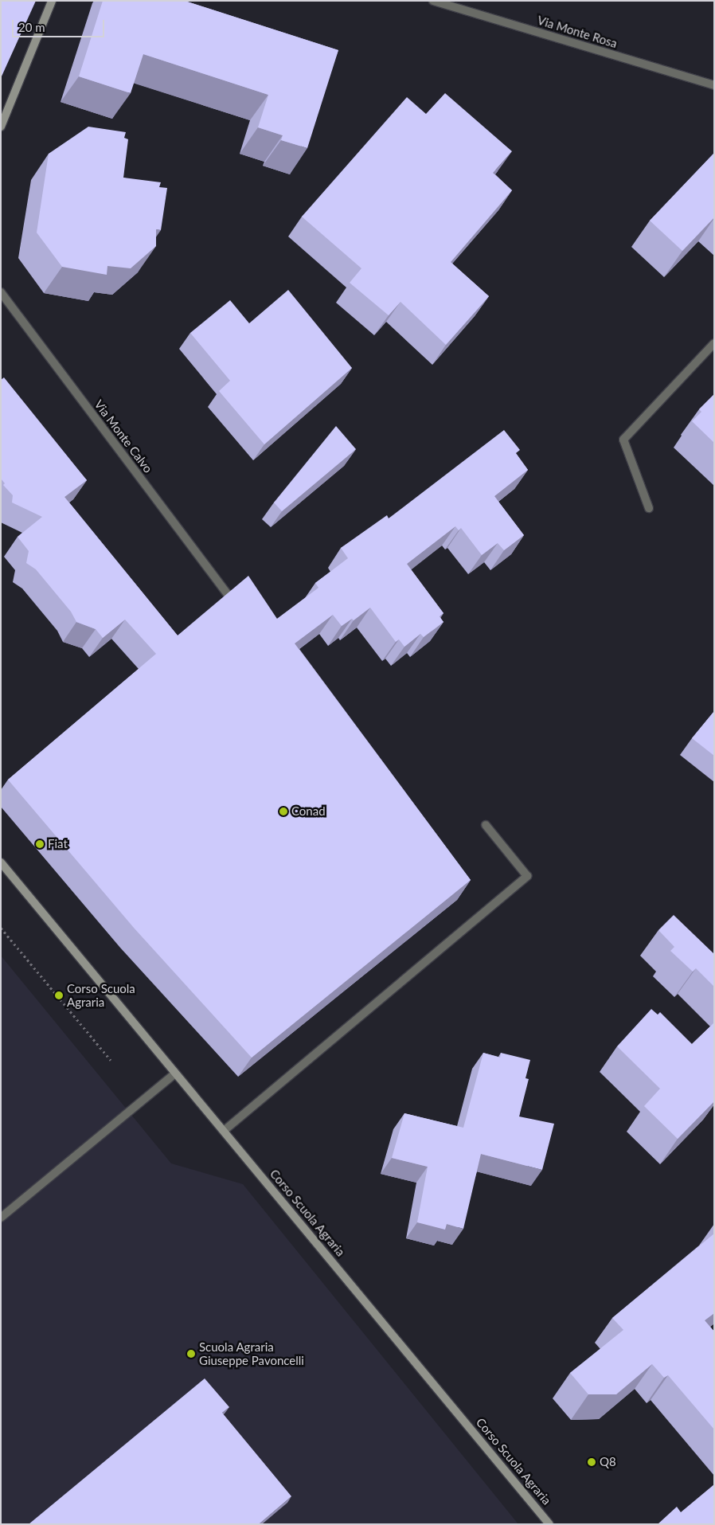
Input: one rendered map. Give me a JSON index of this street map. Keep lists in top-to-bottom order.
{
  "streets": {
    "main road": ["Corso Scuola Agraria"],
    "street": ["Via Monte Rosa", "Via Monte Calvo"]
  },
  "places": [
    "Conad",
    "Fiat",
    "Corso Scuola Agraria",
    "Scuola Agraria Giuseppe Pavoncelli",
    "Q8"
  ],
  "scale_bar": "20 m"
}
